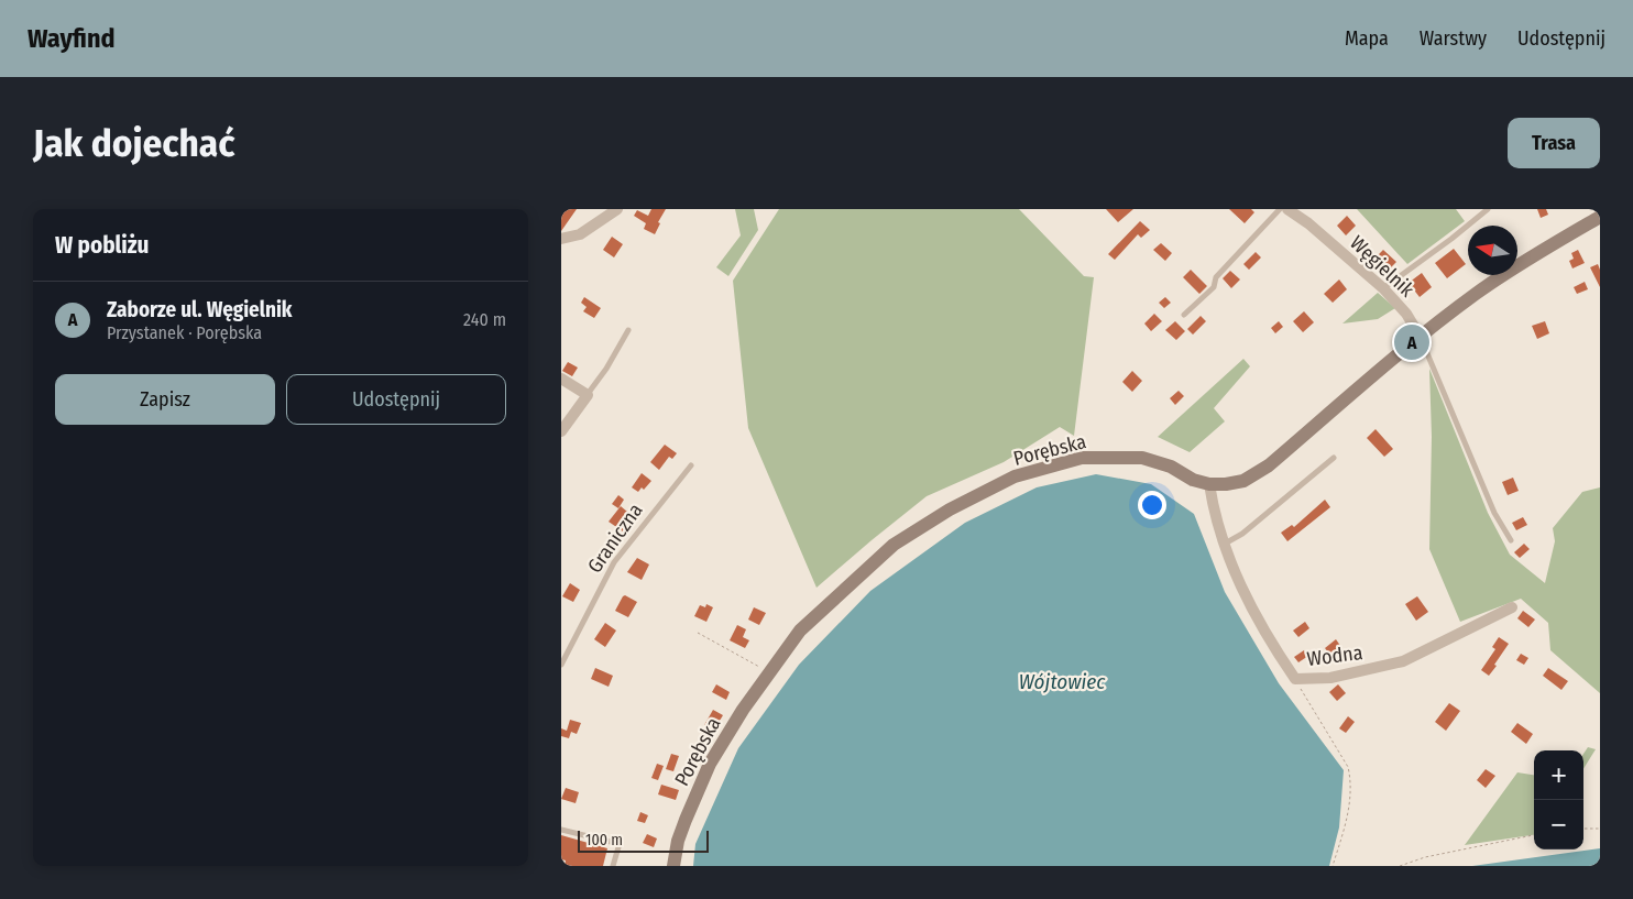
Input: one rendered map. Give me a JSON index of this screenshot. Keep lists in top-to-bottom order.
{
  "streets": {
    "street": ["Węgielnik", "Porębska", "Wodna"],
    "lane": ["Graniczna"]
  },
  "crossings": [
    ["Węgielnik", "Porębska"],
    ["Porębska", "Wodna"]
  ],
  "water": ["Wójtowiec"],
  "scale_bar": "100 m",
  "north": "left",
  "page": {
    "header": "Wayfind",
    "nav": ["Mapa", "Warstwy", "Udostępnij"],
    "buttons": [
      "Trasa",
      ["Zapisz", "Udostępnij"]
    ],
    "title": "Jak dojechać",
    "heading": "W pobliżu",
    "list": [
      {
        "mark": "A",
        "name": "Zaborze ul. Węgielnik",
        "note": "Przystanek · Porębska",
        "value": "240 m"
      }
    ],
    "pins": "A",
    "map_buttons": ["+", "−"],
    "scale": "100 m"
  }
}
